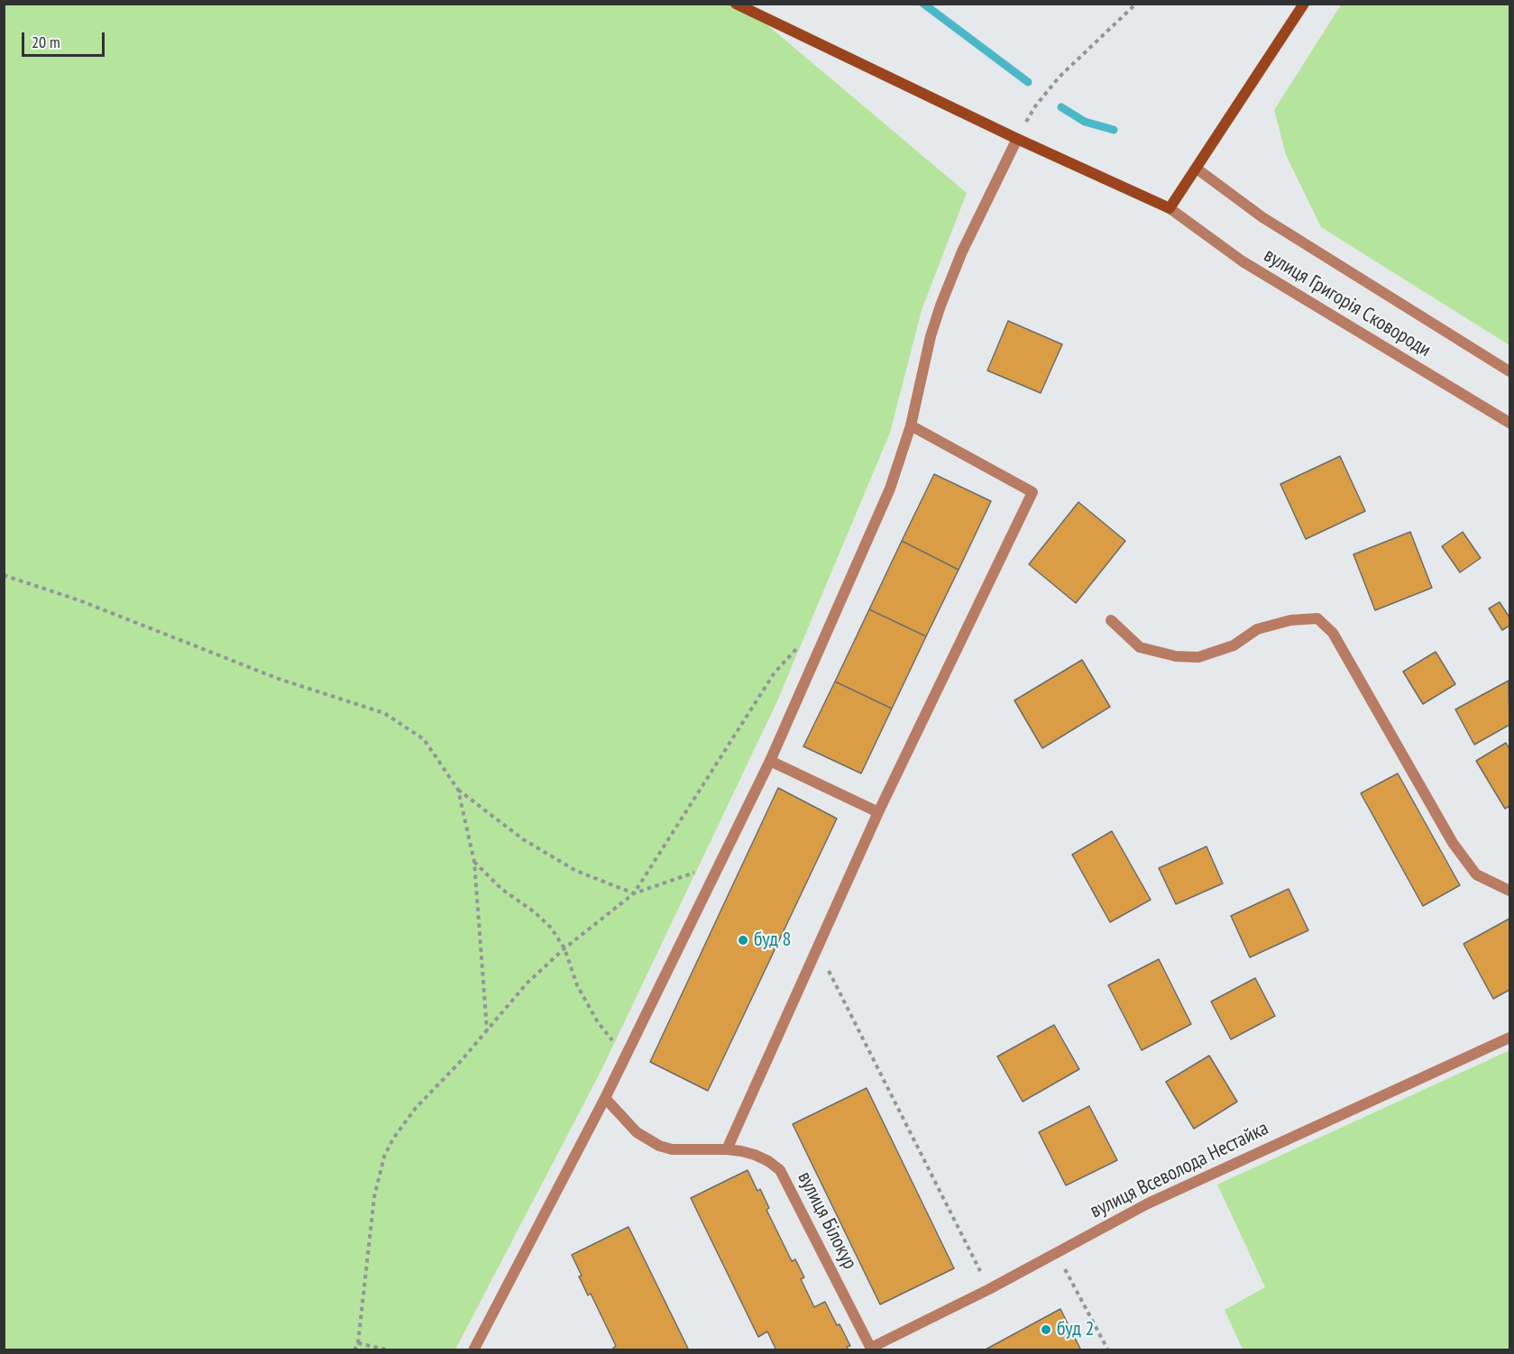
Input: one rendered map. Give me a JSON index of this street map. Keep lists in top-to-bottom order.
{
  "streets": {
    "street": ["вулиця Григорія Сковороди", "вулиця Всеволода Нестайка", "вулиця Білокур"]
  },
  "crossings": [
    ["вулиця Всеволода Нестайка", "вулиця Білокур"]
  ],
  "places": ["буд 8", "буд 2"],
  "scale_bar": "20 m"
}
